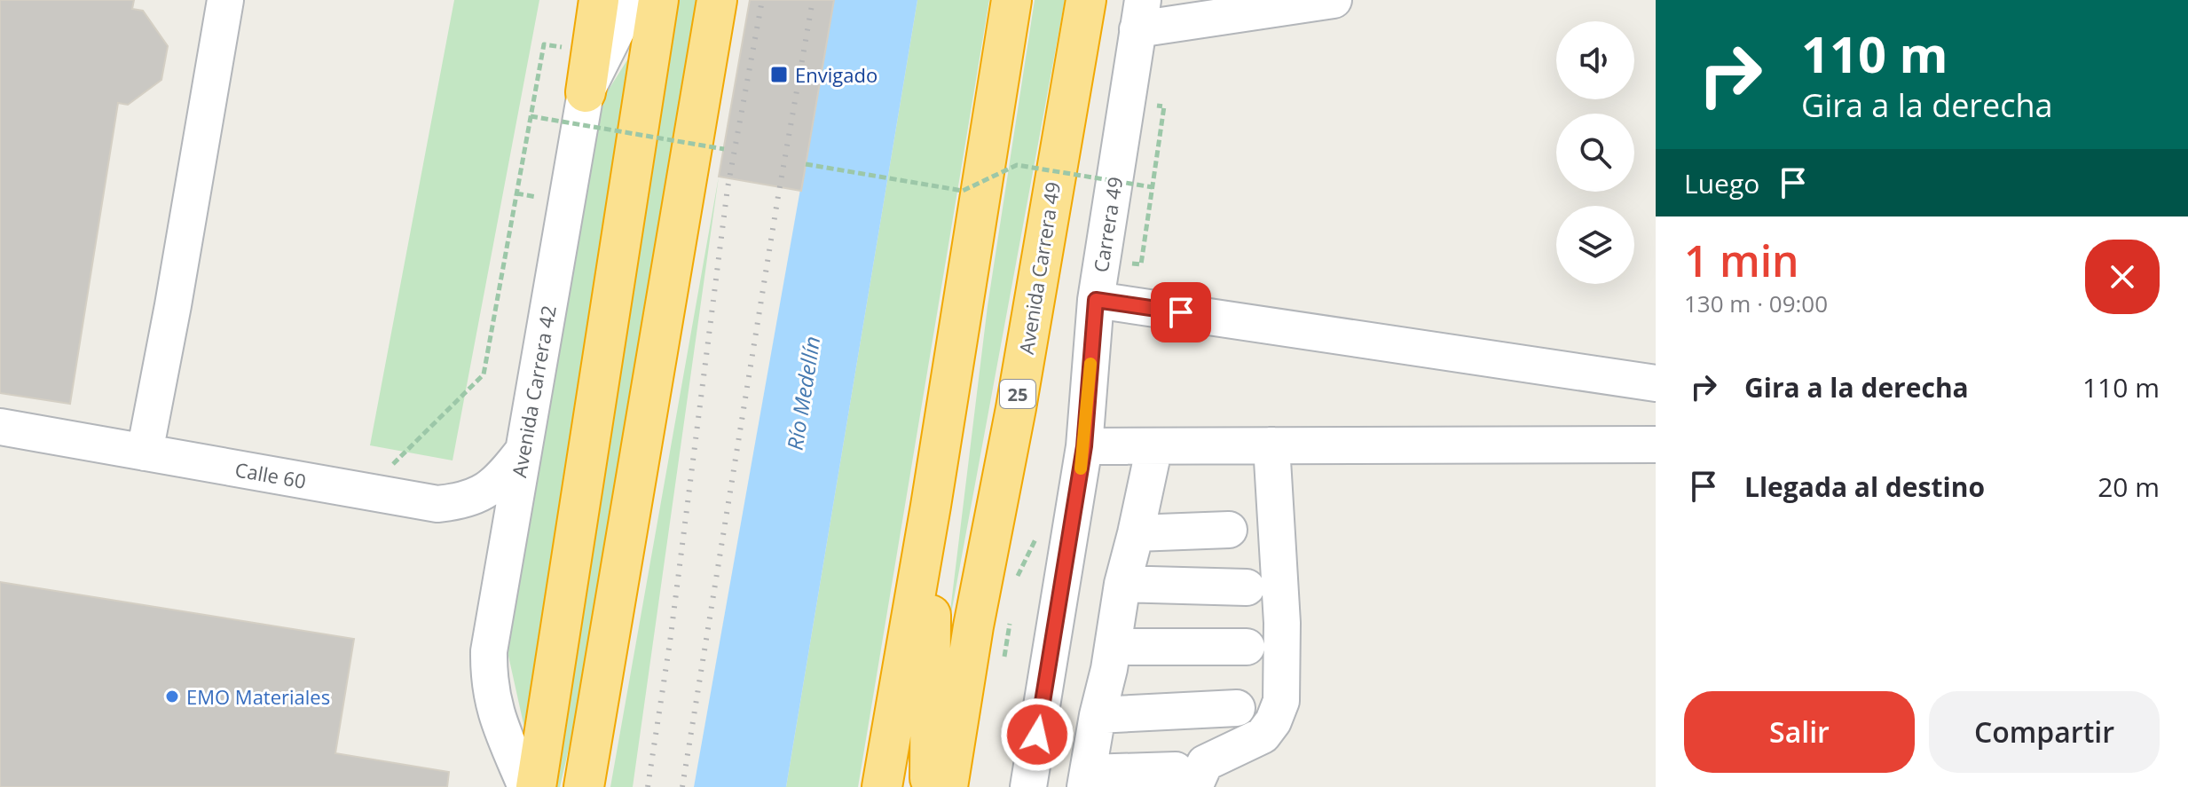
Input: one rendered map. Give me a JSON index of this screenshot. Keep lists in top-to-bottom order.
{
  "streets": {
    "highway": ["Avenida Carrera 49", "25"],
    "street": ["Carrera 49", "Avenida Carrera 42", "Calle 60"]
  },
  "crossings": [
    ["Avenida Carrera 42", "Calle 60"]
  ],
  "water": ["Río Medellín"],
  "places": {
    "transit": ["Envigado"],
    "other": ["EMO Materiales"]
  },
  "page": {
    "turn": ["110 m", "Gira a la derecha"],
    "then": "Luego",
    "heading": ["1 min", "130 m · 09:00"],
    "list": [
      {
        "name": "Gira a la derecha",
        "value": "110 m"
      },
      {
        "name": "Llegada al destino",
        "value": "20 m"
      }
    ],
    "buttons": ["Salir", "Compartir"]
  }
}
